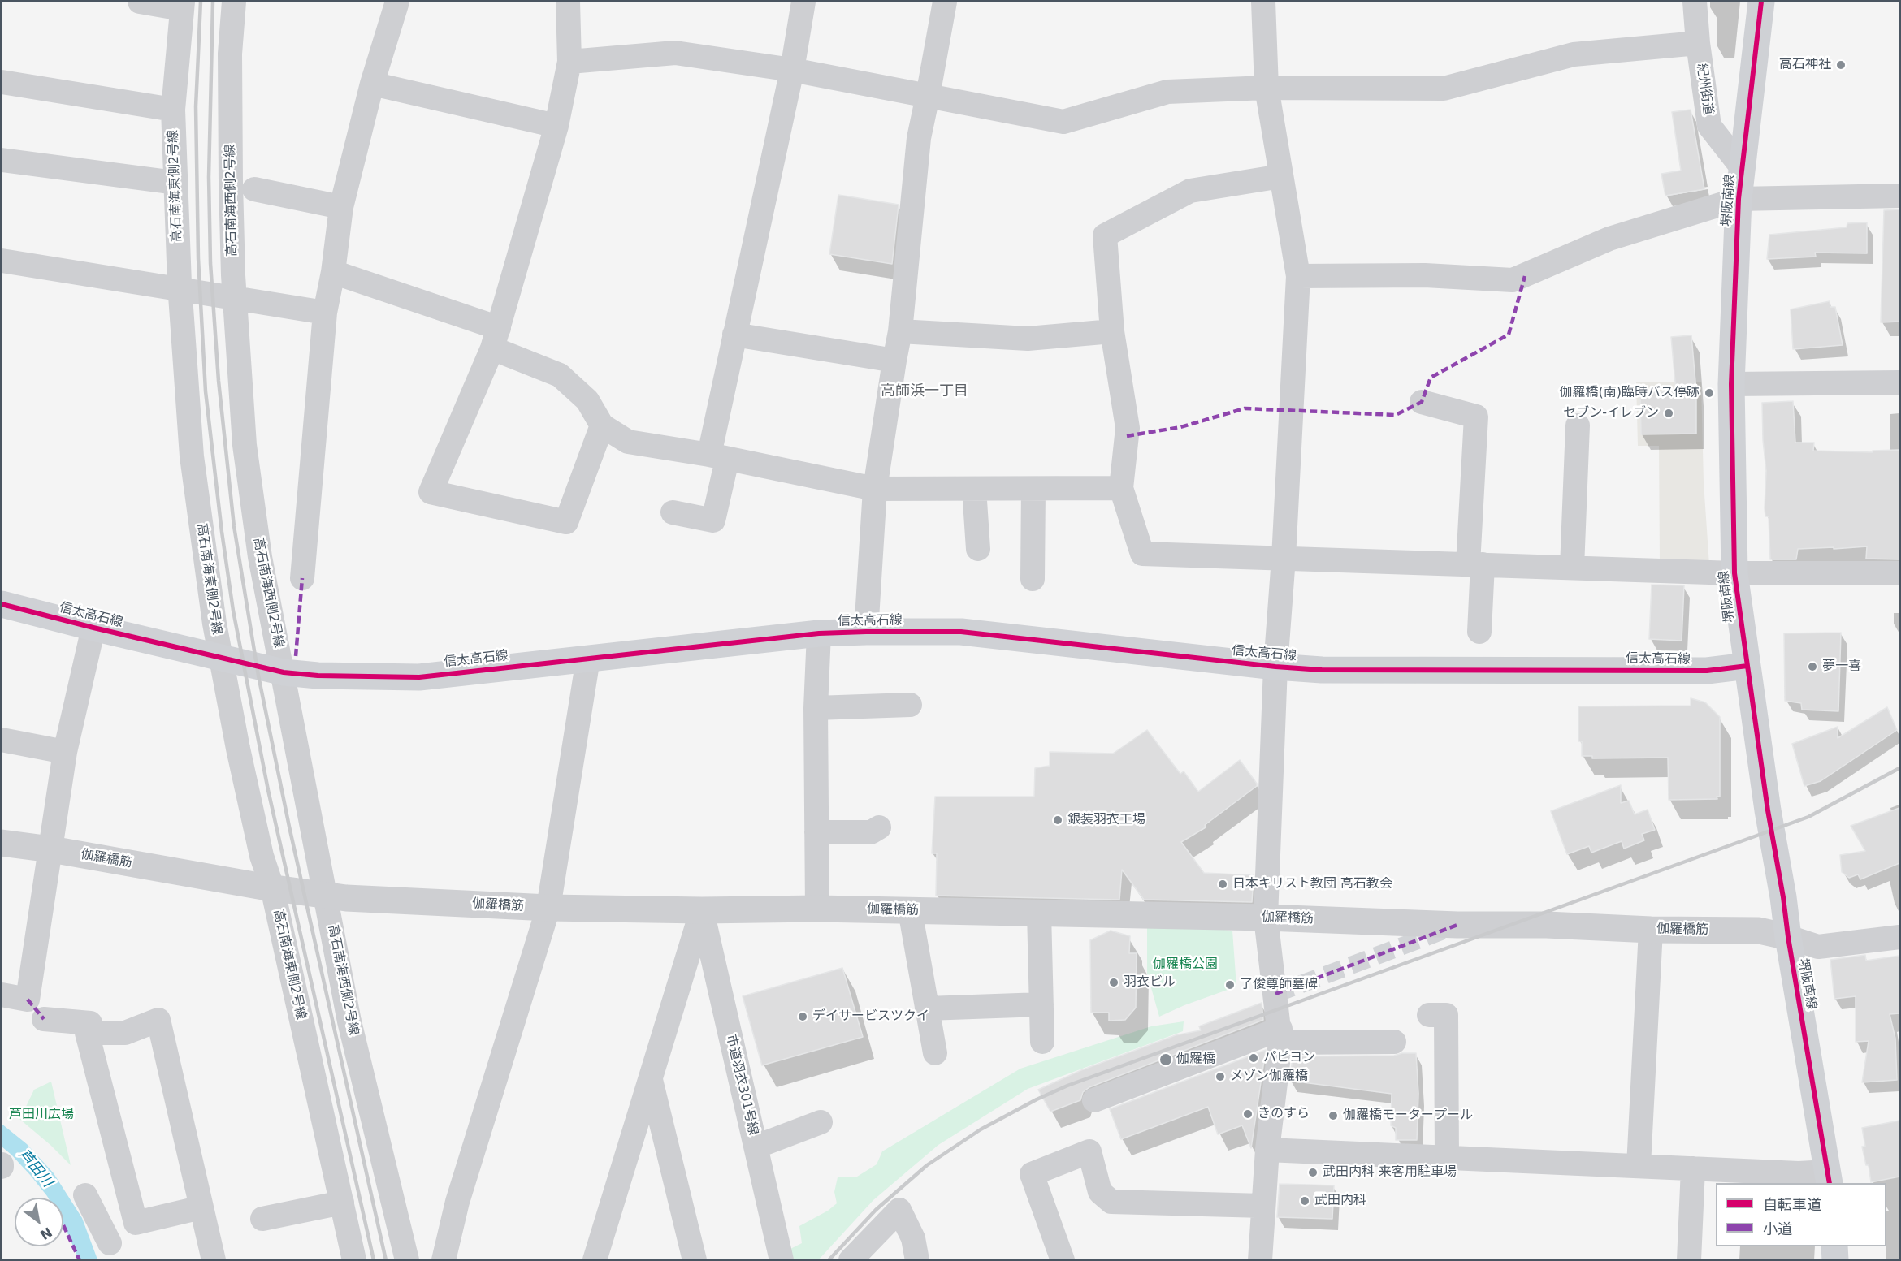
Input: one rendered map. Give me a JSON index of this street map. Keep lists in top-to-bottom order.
{
  "streets": {
    "main road": ["堺阪南線", "信太高石線"],
    "street": [
      "紀州街道",
      "高石南海東側2号線",
      "高石南海西側2号線",
      "伽羅橋筋",
      "市道羽衣301号線"
    ]
  },
  "crossings": [
    ["紀州街道", "堺阪南線"],
    ["高石南海東側2号線", "信太高石線"],
    ["高石南海東側2号線", "伽羅橋筋"],
    ["高石南海西側2号線", "信太高石線"],
    ["高石南海西側2号線", "伽羅橋筋"],
    ["堺阪南線", "信太高石線"],
    ["堺阪南線", "伽羅橋筋"],
    ["伽羅橋筋", "市道羽衣301号線"]
  ],
  "districts": ["高師浜一丁目"],
  "water": ["芦田川"],
  "parks": ["伽羅橋公園", "芦田川広場"],
  "places": [
    "高石神社",
    "伽羅橋(南)臨時バス停跡",
    "セブン-イレブン",
    "夢一喜",
    "銀装羽衣工場",
    "日本キリスト教団 高石教会",
    "羽衣ビル",
    "了俊尊師墓碑",
    "デイサービスツクイ",
    "パピヨン",
    "伽羅橋",
    "メゾン伽羅橋",
    "きのすら",
    "伽羅橋モータープール",
    "武田内科 来客用駐車場",
    "武田内科"
  ],
  "legend": ["自転車道", "小道"],
  "north": "bottom right"
}
